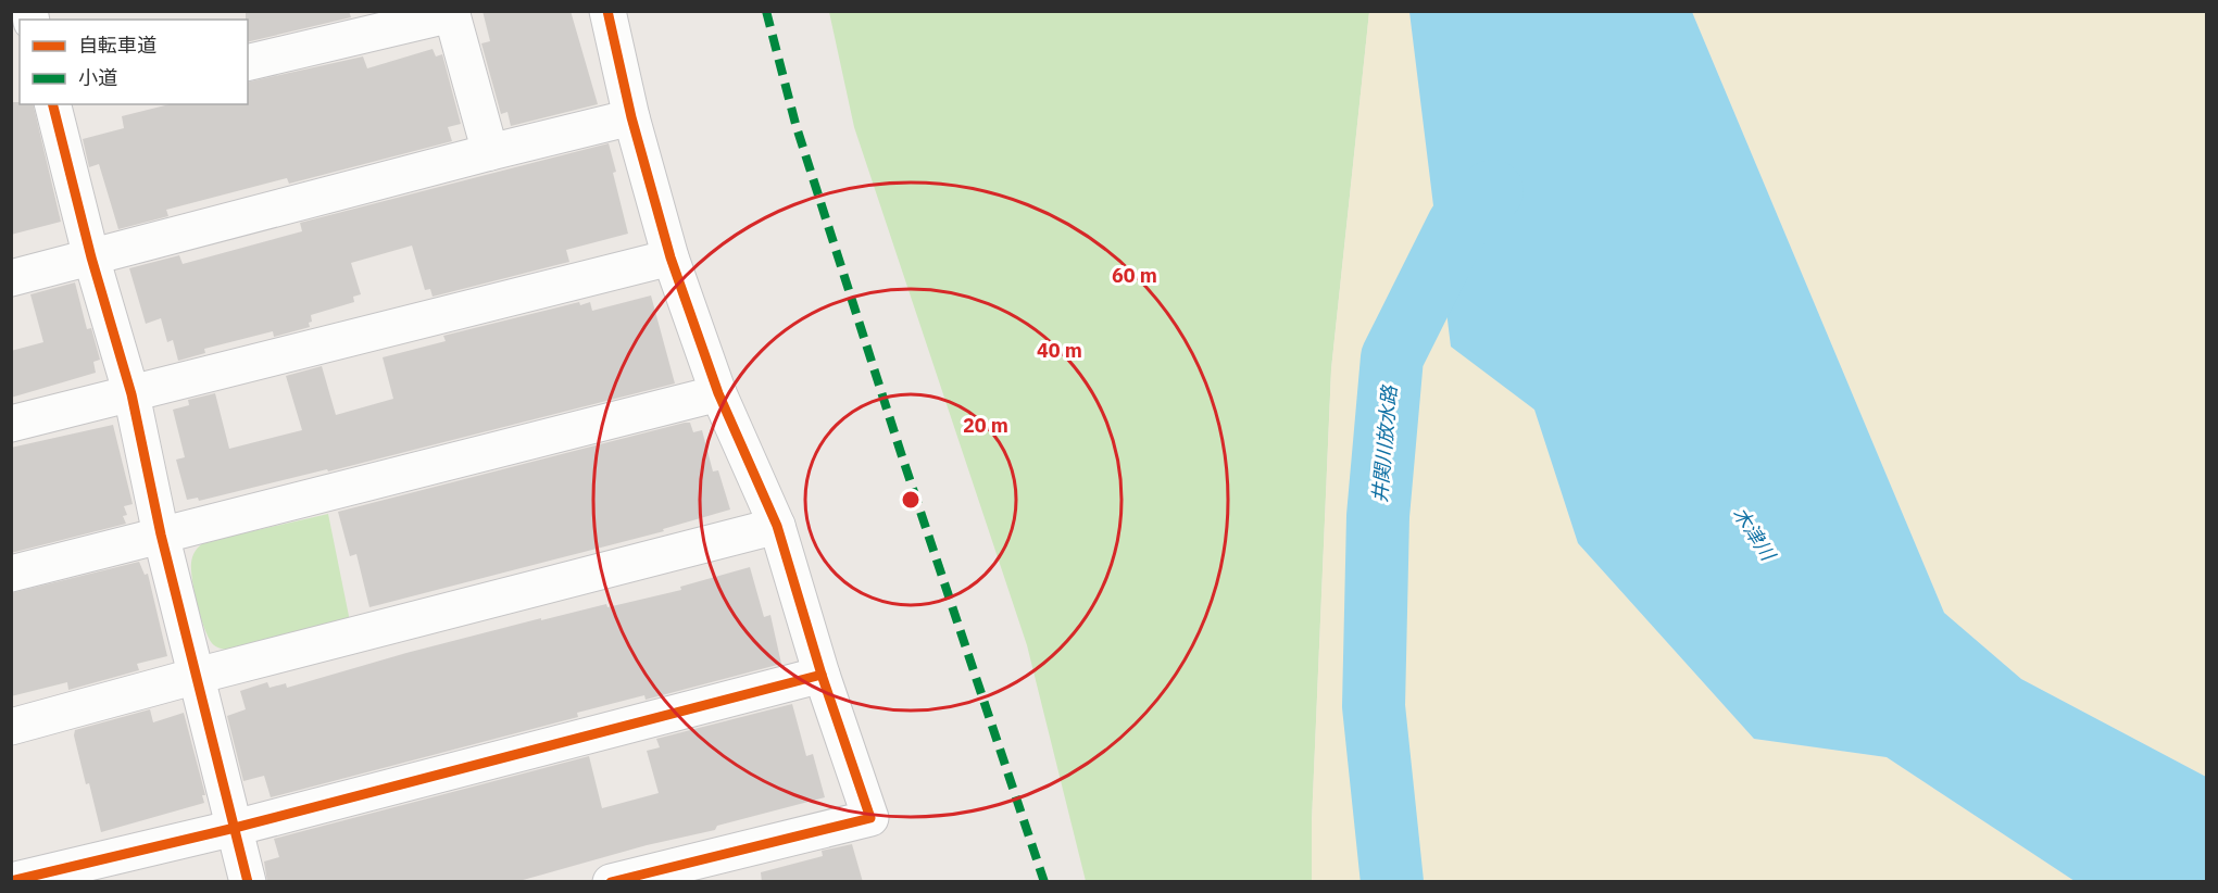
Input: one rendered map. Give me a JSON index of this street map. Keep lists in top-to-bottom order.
{
  "water": ["井関川放水路", "木津川"],
  "legend": ["自転車道", "小道"],
  "rings": ["60 m", "40 m", "20 m"]
}
